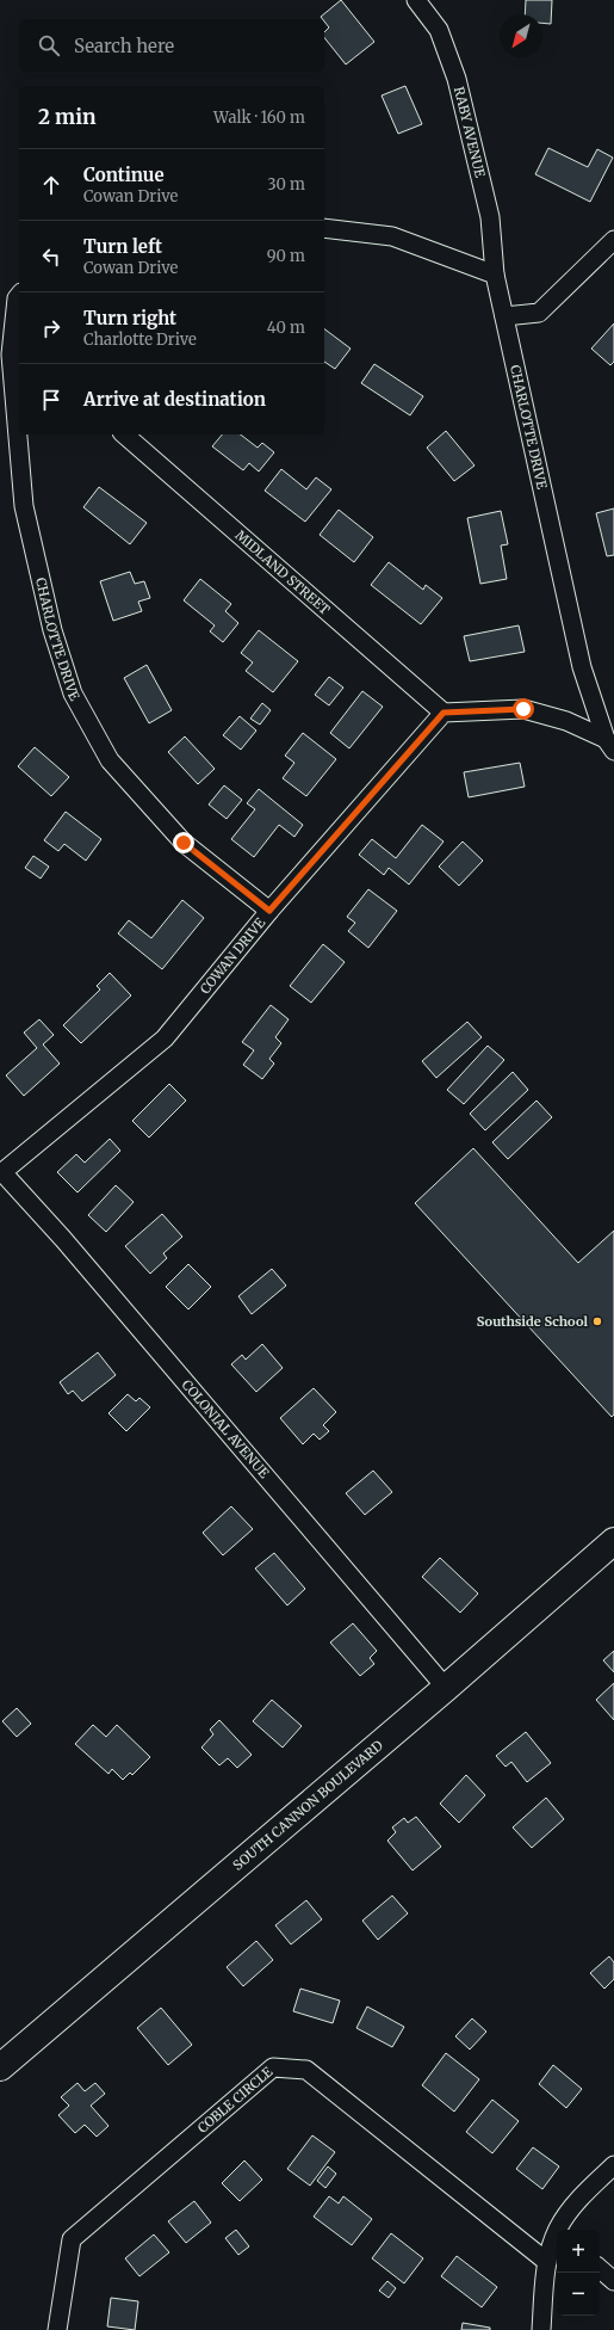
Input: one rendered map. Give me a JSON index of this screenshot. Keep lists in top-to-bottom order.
{
  "streets": {
    "highway": ["SOUTH CANNON BOULEVARD"],
    "street": [
      "RABY AVENUE",
      "CHARLOTTE DRIVE",
      "MIDLAND STREET",
      "COWAN DRIVE",
      "COLONIAL AVENUE",
      "COBLE CIRCLE"
    ]
  },
  "crossings": [
    ["RABY AVENUE", "CHARLOTTE DRIVE"],
    ["CHARLOTTE DRIVE", "COWAN DRIVE"],
    ["MIDLAND STREET", "COWAN DRIVE"],
    ["COWAN DRIVE", "COLONIAL AVENUE"],
    ["COLONIAL AVENUE", "SOUTH CANNON BOULEVARD"]
  ],
  "places": ["Southside School"],
  "north": "bottom left",
  "page": {
    "search": "Search here",
    "heading": ["2 min", "Walk · 160 m"],
    "list": [
      ["Continue", "Cowan Drive", "30 m"],
      ["Turn left", "Cowan Drive", "90 m"],
      ["Turn right", "Charlotte Drive", "40 m"],
      "Arrive at destination"
    ],
    "map_buttons": ["+", "−"]
  }
}
